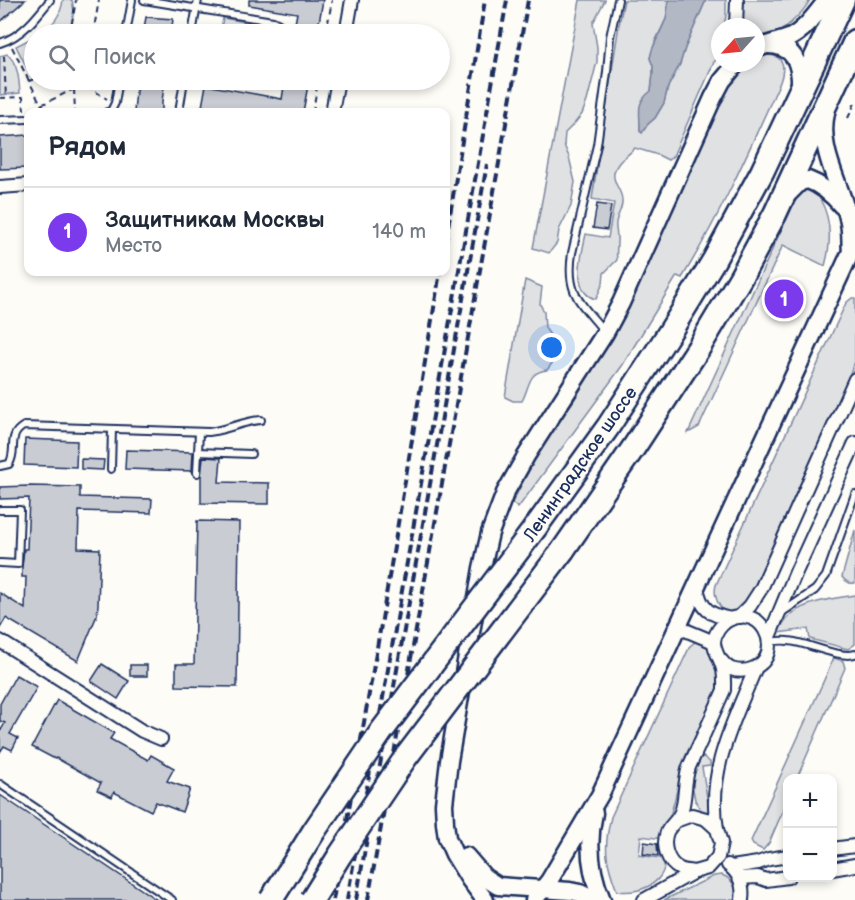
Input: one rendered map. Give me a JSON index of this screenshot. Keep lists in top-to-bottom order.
{
  "streets": {
    "highway": ["Ленинградское шоссе"]
  },
  "north": "bottom left",
  "page": {
    "search": "Поиск",
    "heading": "Рядом",
    "list": [
      {
        "mark": "1",
        "name": "Защитникам Москвы",
        "note": "Место",
        "value": "140 m"
      }
    ],
    "pins": "1",
    "map_buttons": ["+", "−"]
  }
}
